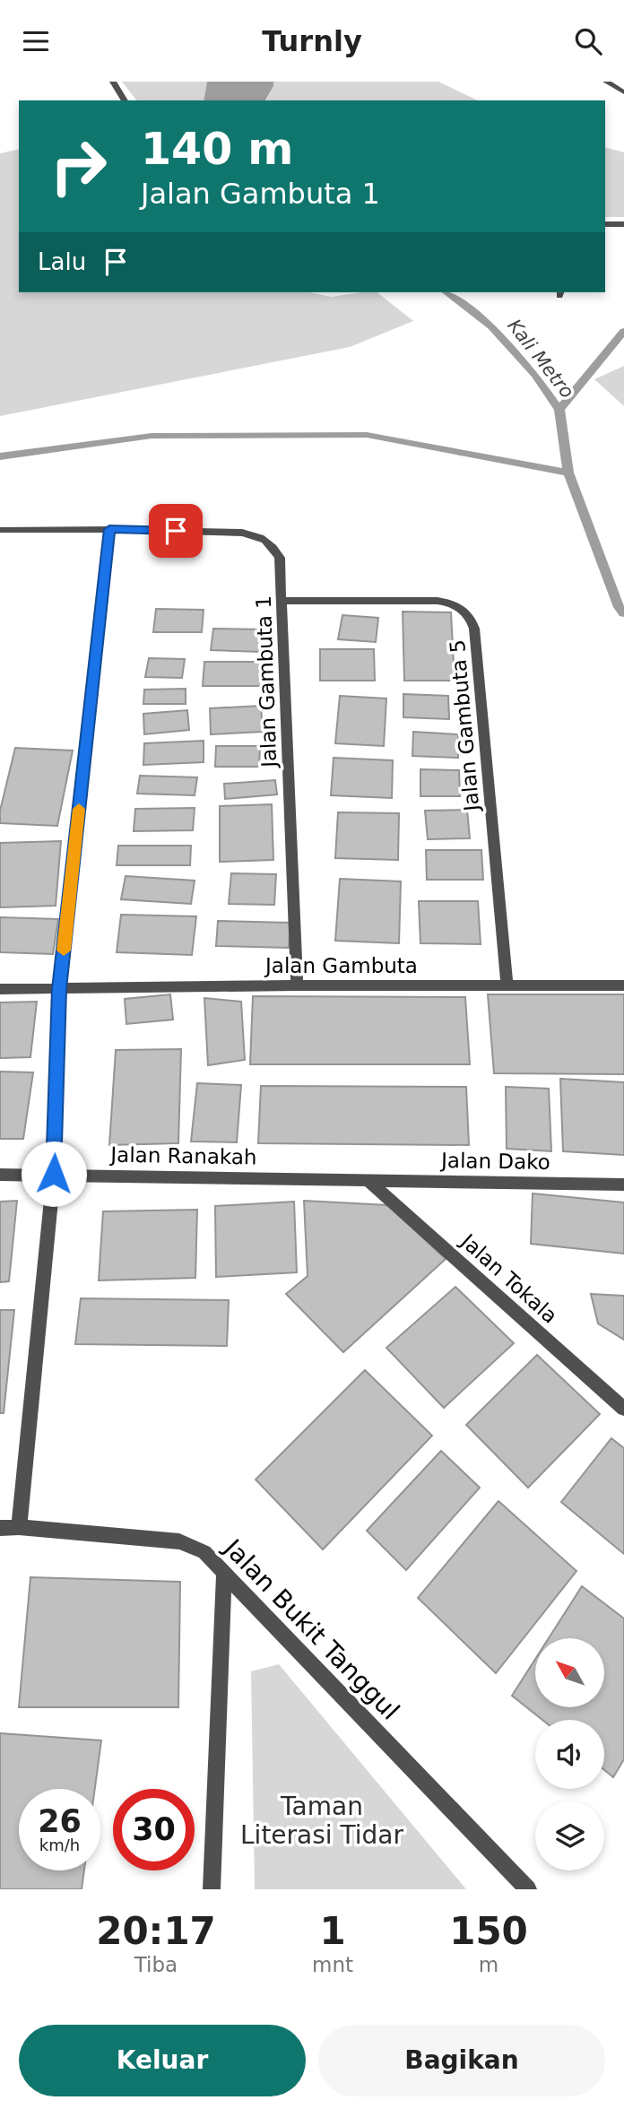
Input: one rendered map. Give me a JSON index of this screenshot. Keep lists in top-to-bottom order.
{
  "streets": {
    "street": [
      "Jalan Gambuta 1",
      "Jalan Gambuta 5",
      "Jalan Gambuta",
      "Jalan Ranakah",
      "Jalan Dako",
      "Jalan Tokala",
      "Jalan Bukit Tanggul"
    ]
  },
  "crossings": [
    ["Jalan Gambuta 1", "Jalan Gambuta 5"],
    ["Jalan Gambuta 1", "Jalan Gambuta"],
    ["Jalan Gambuta 5", "Jalan Gambuta"],
    ["Jalan Ranakah", "Jalan Dako"],
    ["Jalan Ranakah", "Jalan Tokala"],
    ["Jalan Dako", "Jalan Tokala"]
  ],
  "water": ["Kali Metro"],
  "parks": ["Taman Literasi Tidar"],
  "north": "top left",
  "page": {
    "header": "Turnly",
    "turn": ["140 m", "Jalan Gambuta 1"],
    "then": "Lalu",
    "speed": "26 km/h",
    "limit": "30",
    "eta": [
      "20:17",
      "Tiba",
      "1",
      "mnt",
      "150",
      "m"
    ],
    "buttons": ["Keluar", "Bagikan"]
  }
}
